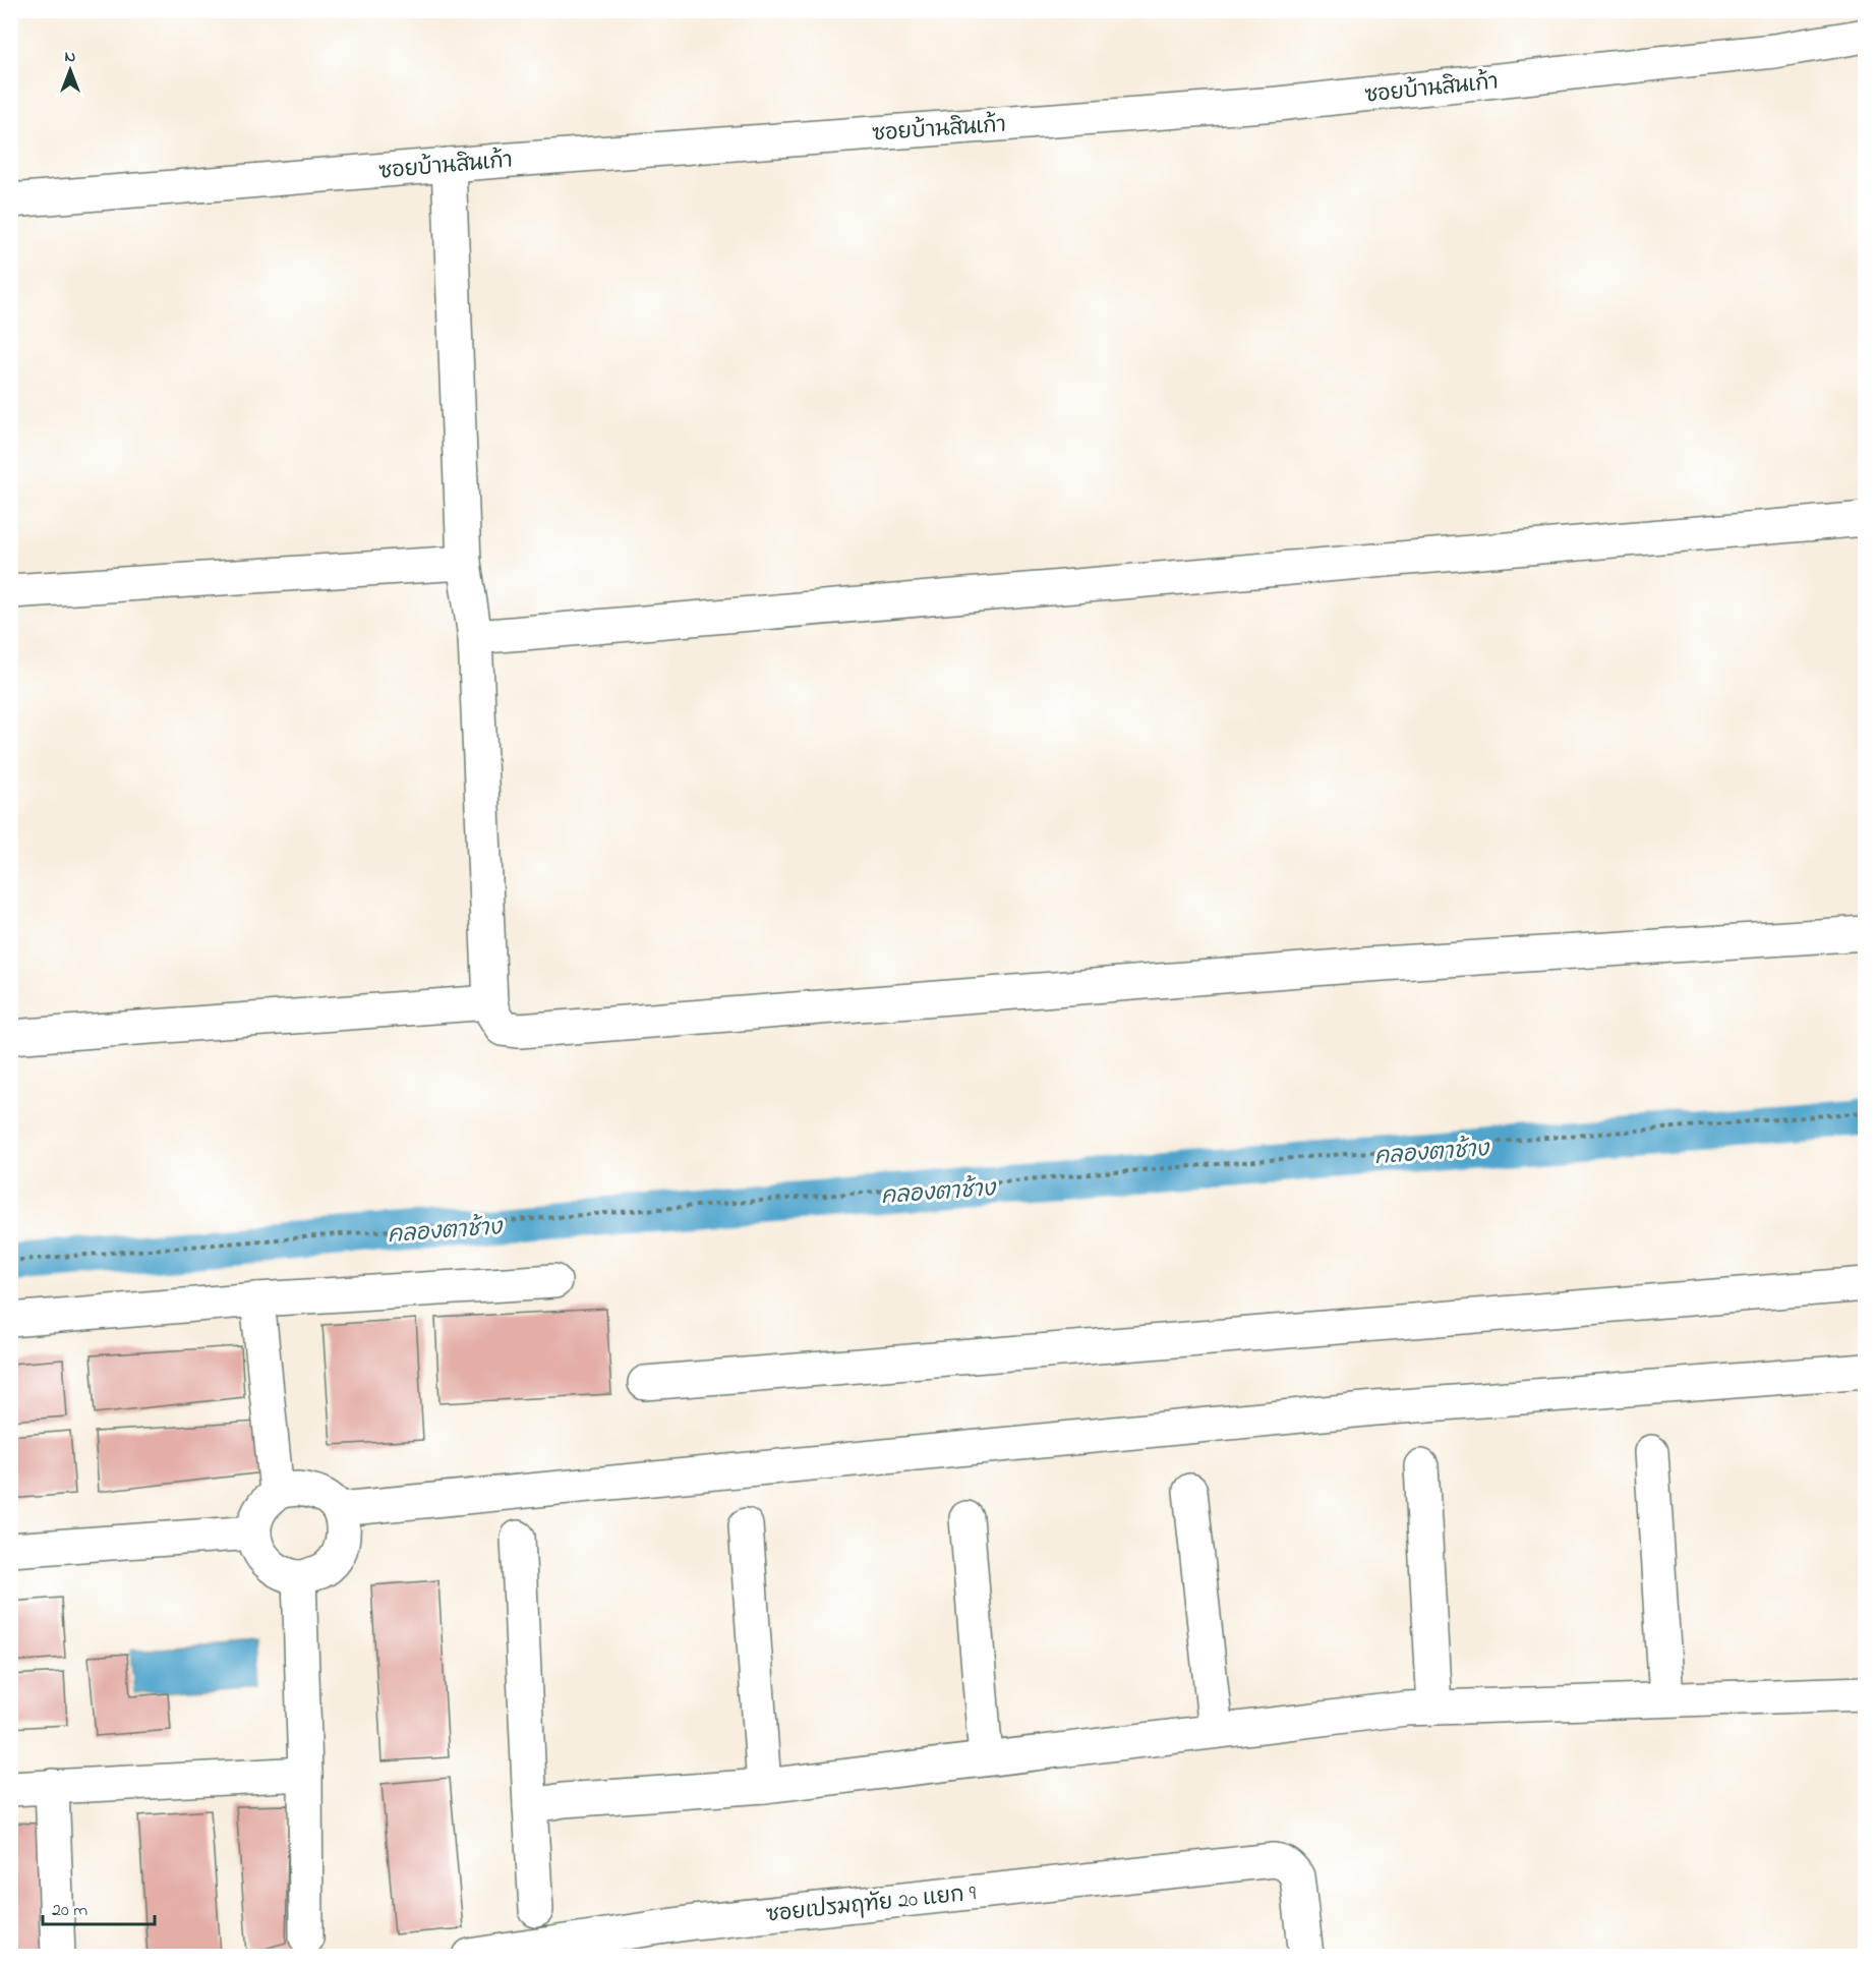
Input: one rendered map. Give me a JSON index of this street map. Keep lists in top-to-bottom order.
{
  "streets": {
    "street": ["ซอยบ้านสินเก้า", "ซอยเปรมฤทัย 20 แยก 9"]
  },
  "water": ["คลองตาช้าง"],
  "scale_bar": "20 m",
  "north": "top"
}
